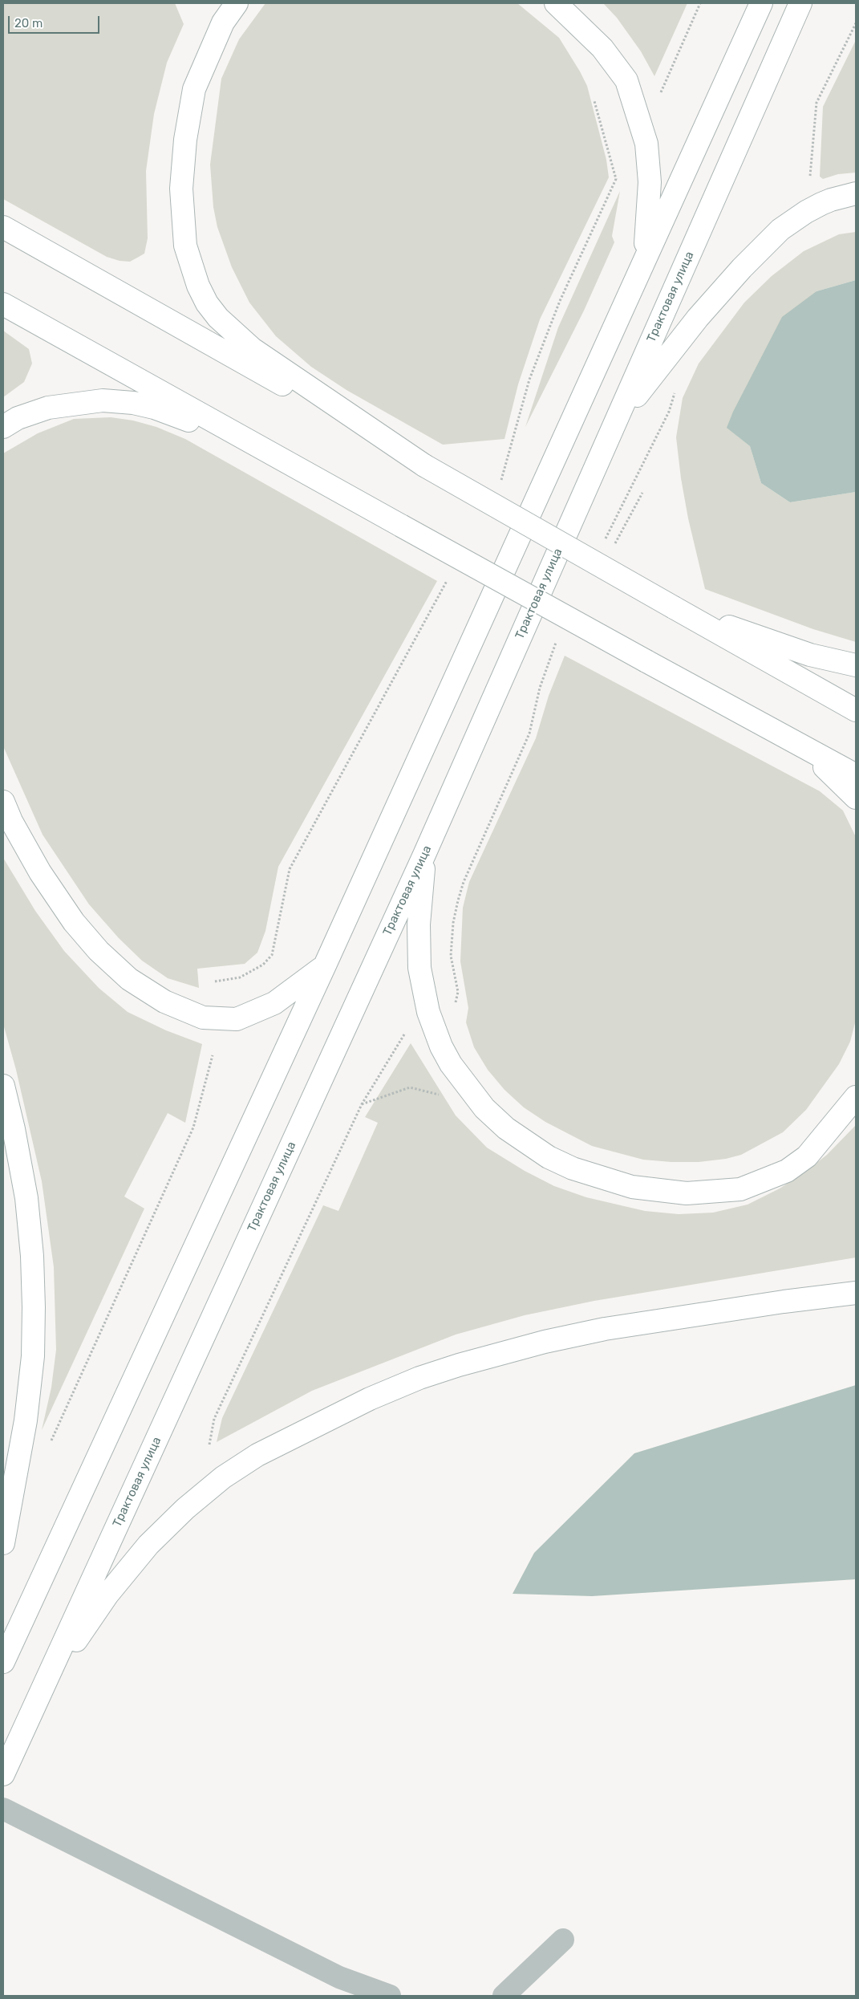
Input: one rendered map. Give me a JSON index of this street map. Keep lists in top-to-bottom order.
{
  "streets": {
    "main road": ["Трактовая улица"]
  },
  "scale_bar": "20 m"
}
